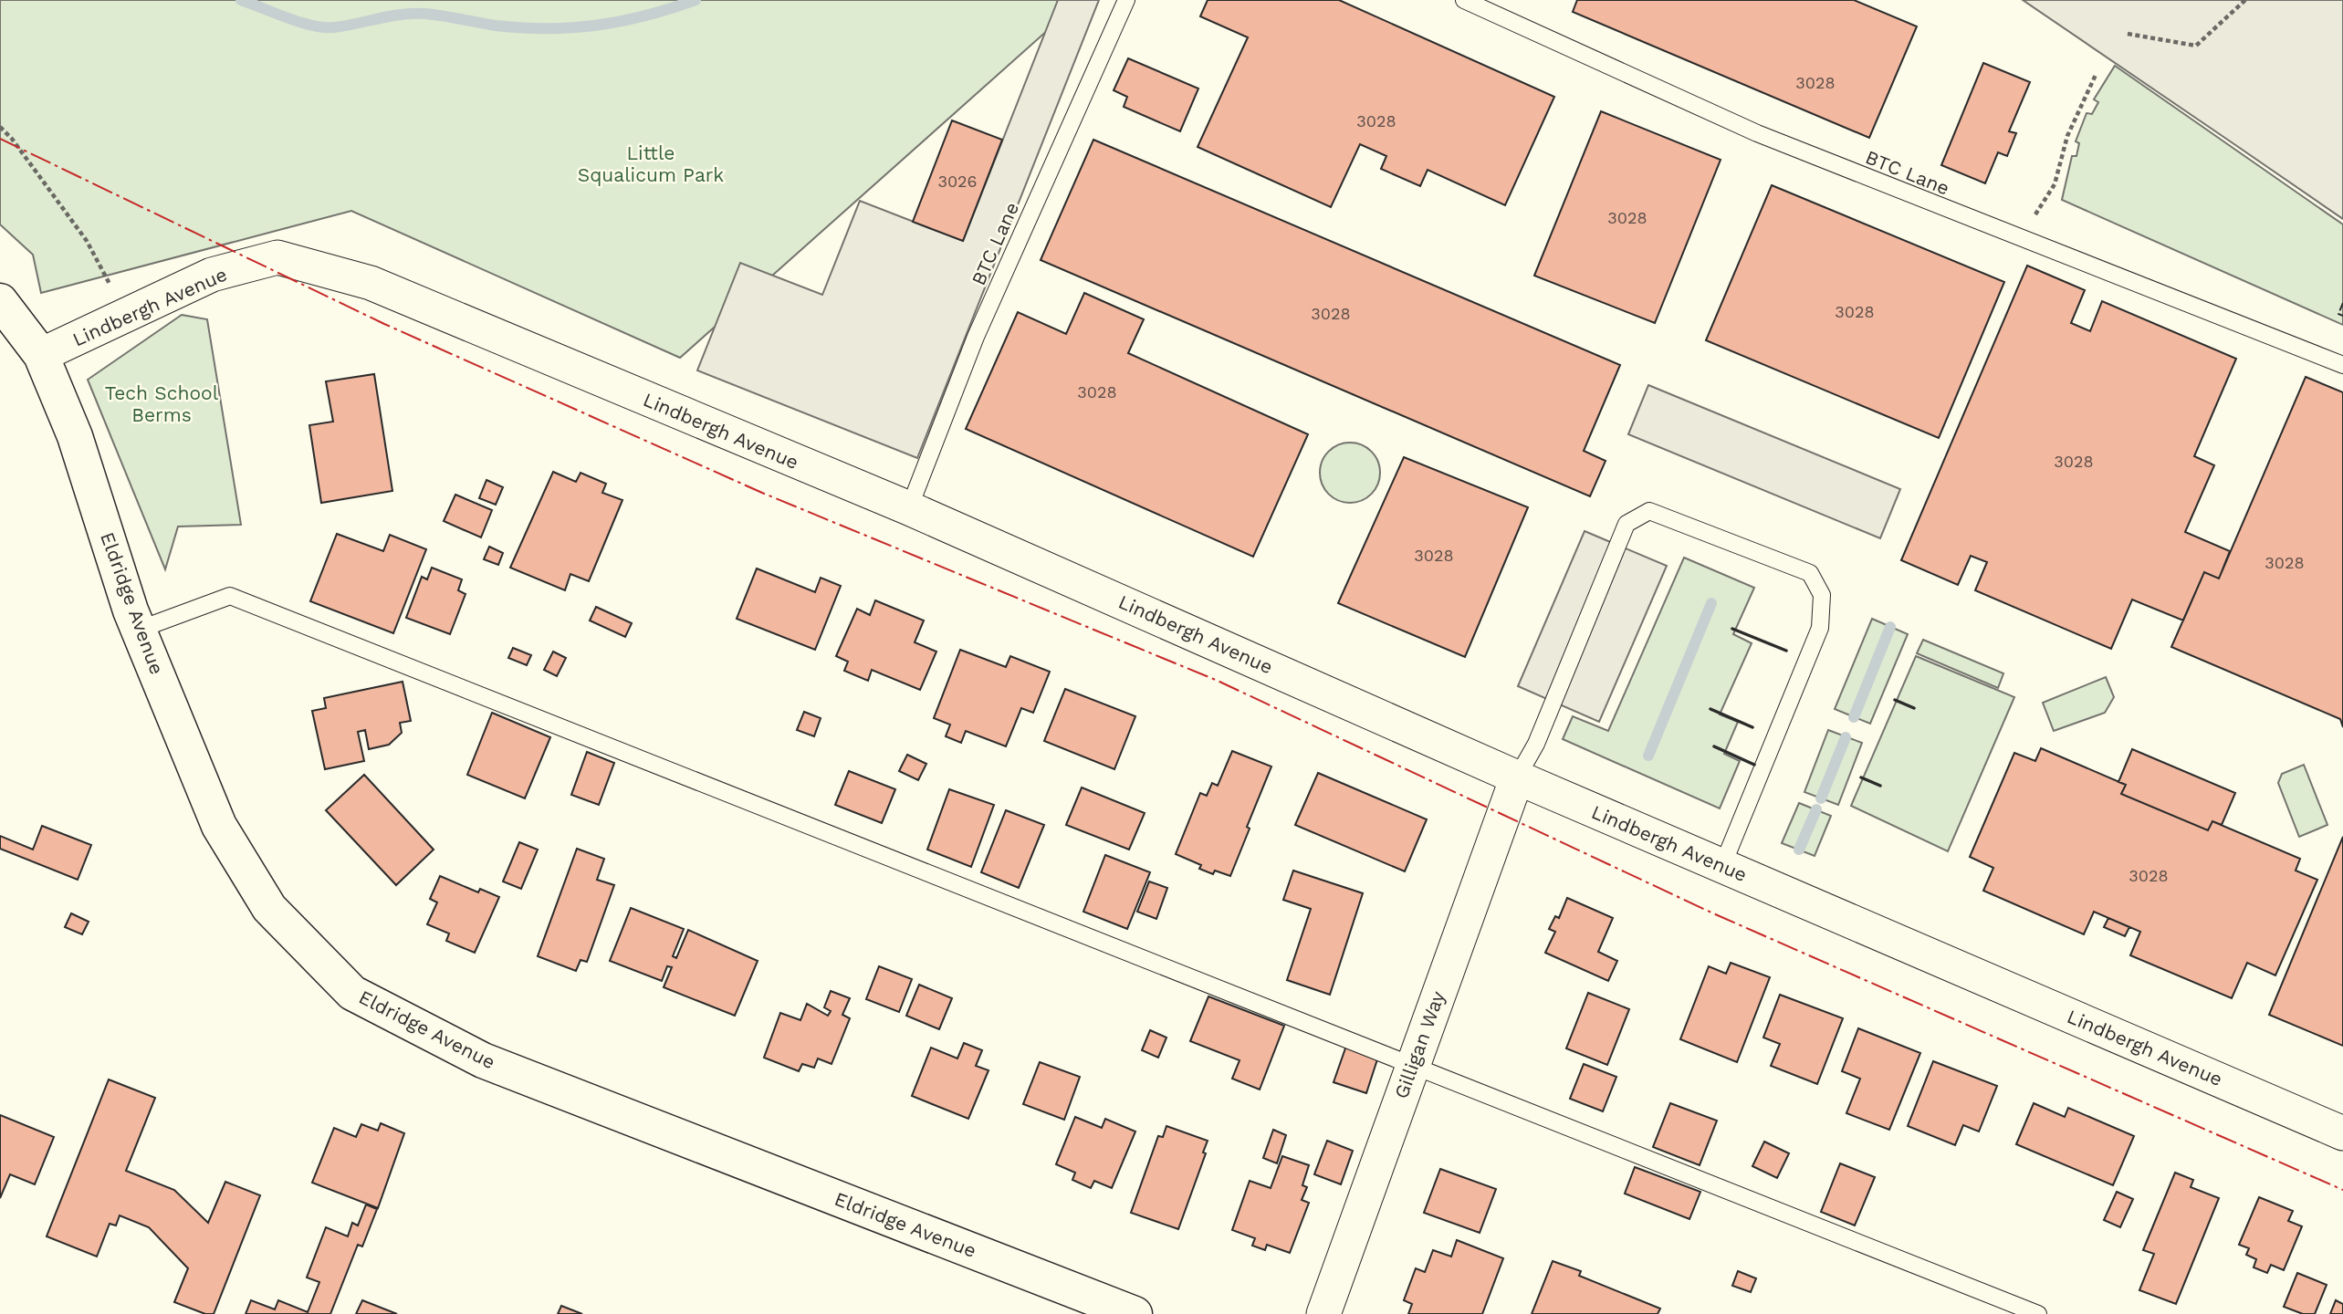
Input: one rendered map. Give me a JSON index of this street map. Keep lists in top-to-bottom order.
{
  "streets": {
    "main road": ["Eldridge Avenue"],
    "street": ["Lindbergh Avenue", "Gilligan Way"],
    "lane": ["BTC Lane"]
  },
  "crossings": [
    ["BTC Lane", "Lindbergh Avenue"],
    ["Lindbergh Avenue", "Eldridge Avenue"],
    ["Lindbergh Avenue", "Gilligan Way"]
  ],
  "parks": ["Little Squalicum Park", "Tech School Berms"],
  "house_numbers": [
    "3028",
    "3028",
    "3026",
    "3028",
    "3028",
    "3028",
    "3028",
    "3028",
    "3028",
    "3028",
    "3028"
  ]
}
